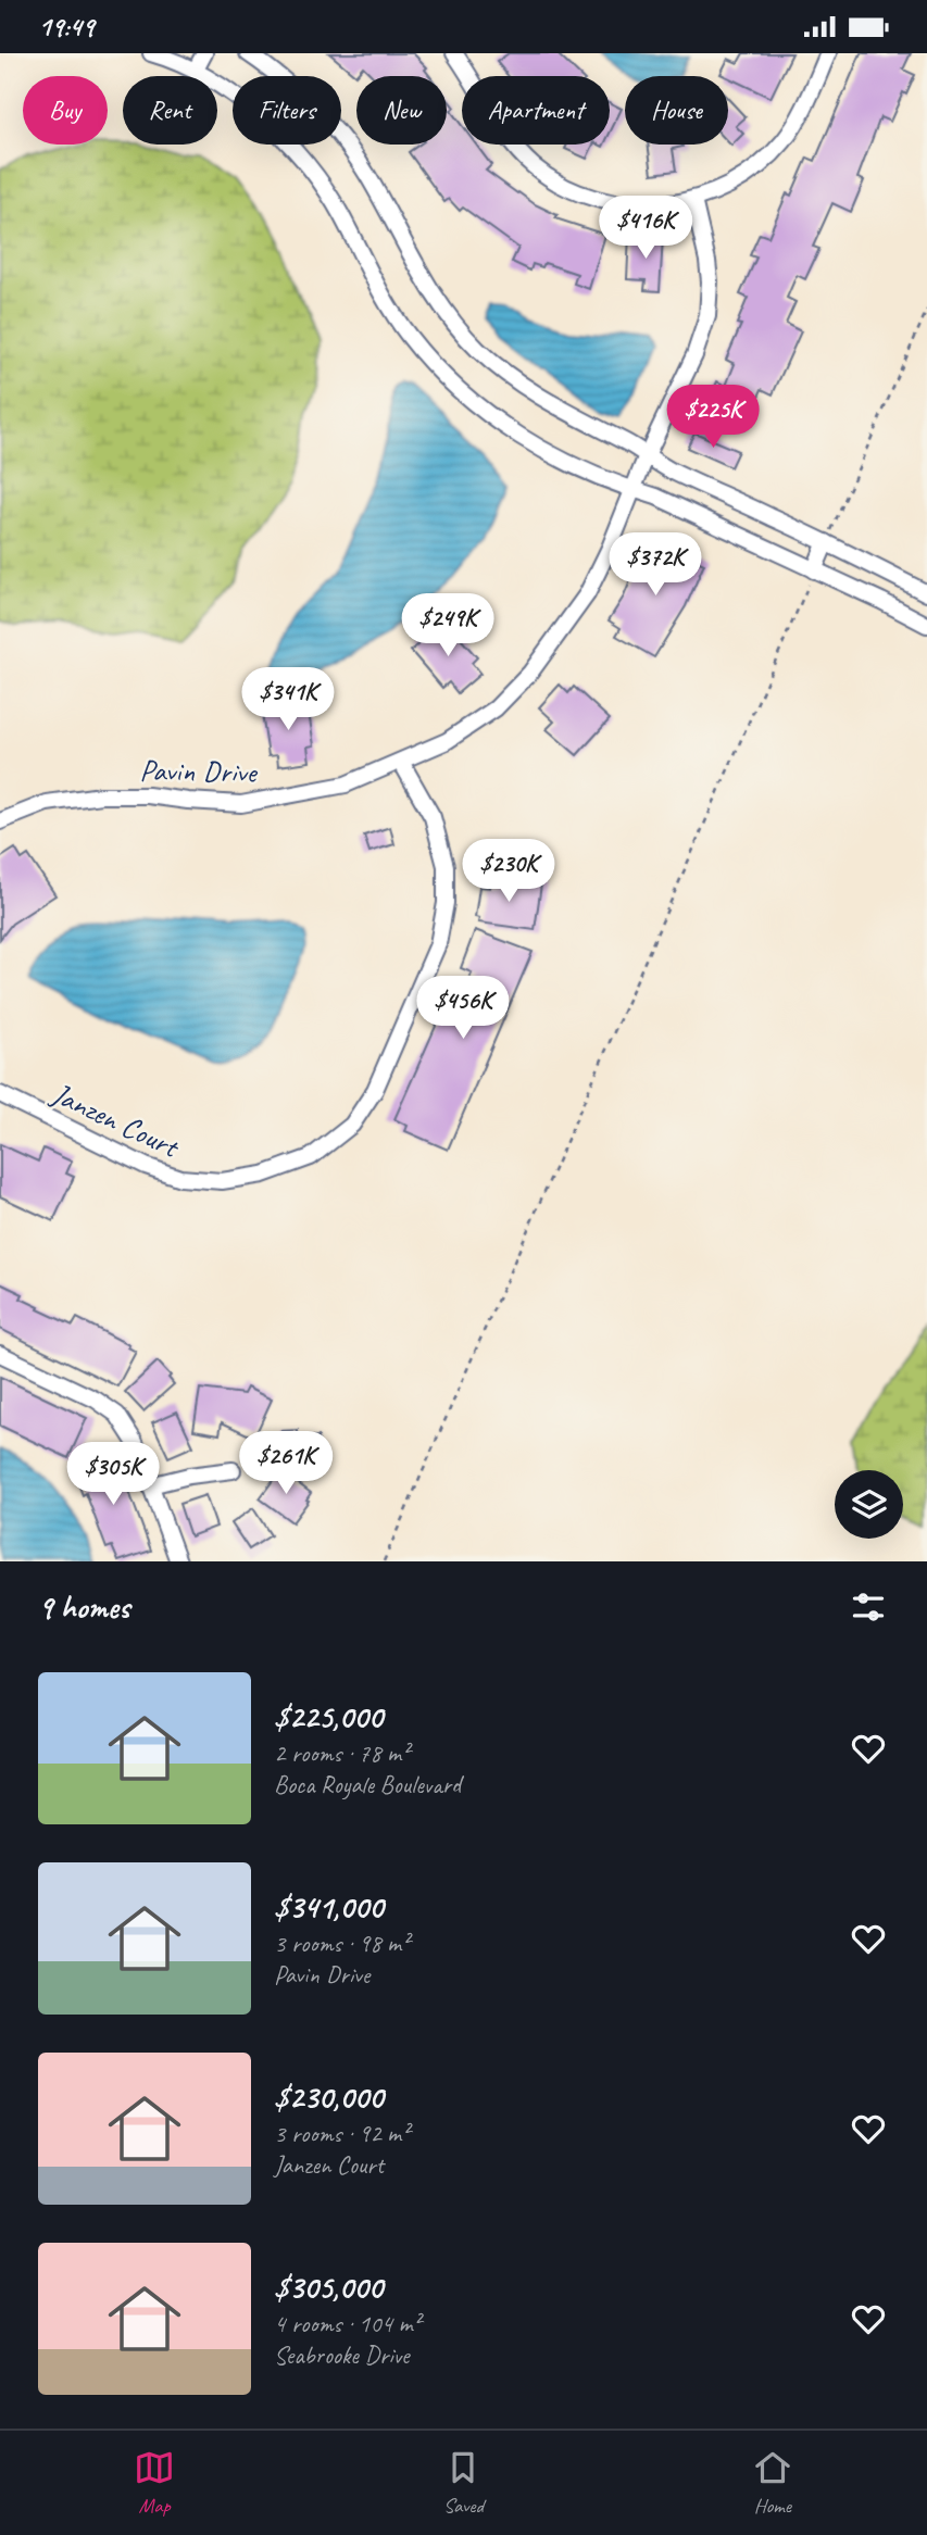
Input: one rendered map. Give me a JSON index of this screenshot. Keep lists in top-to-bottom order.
{
  "streets": {
    "street": ["Pavin Drive", "Janzen Court"]
  },
  "crossings": [
    ["Pavin Drive", "Janzen Court"]
  ],
  "page": {
    "status": "19:49",
    "chip": [
      "Buy",
      "Rent",
      "Filters",
      "New",
      "Apartment",
      "House"
    ],
    "price": [
      "$416K",
      "$225K",
      "$372K",
      "$249K",
      "$341K",
      "$230K",
      "$456K",
      "$261K",
      "$305K"
    ],
    "heading": "9 homes",
    "list": [
      {
        "name": "$225,000",
        "note": "2 rooms · 78 m² · Boca Royale Boulevard"
      },
      {
        "name": "$341,000",
        "note": "3 rooms · 98 m² · Pavin Drive"
      },
      {
        "name": "$230,000",
        "note": "3 rooms · 92 m² · Janzen Court"
      },
      {
        "name": "$305,000",
        "note": "4 rooms · 104 m² · Seabrooke Drive"
      }
    ],
    "tabs": ["Map", "Saved", "Home"]
  }
}
